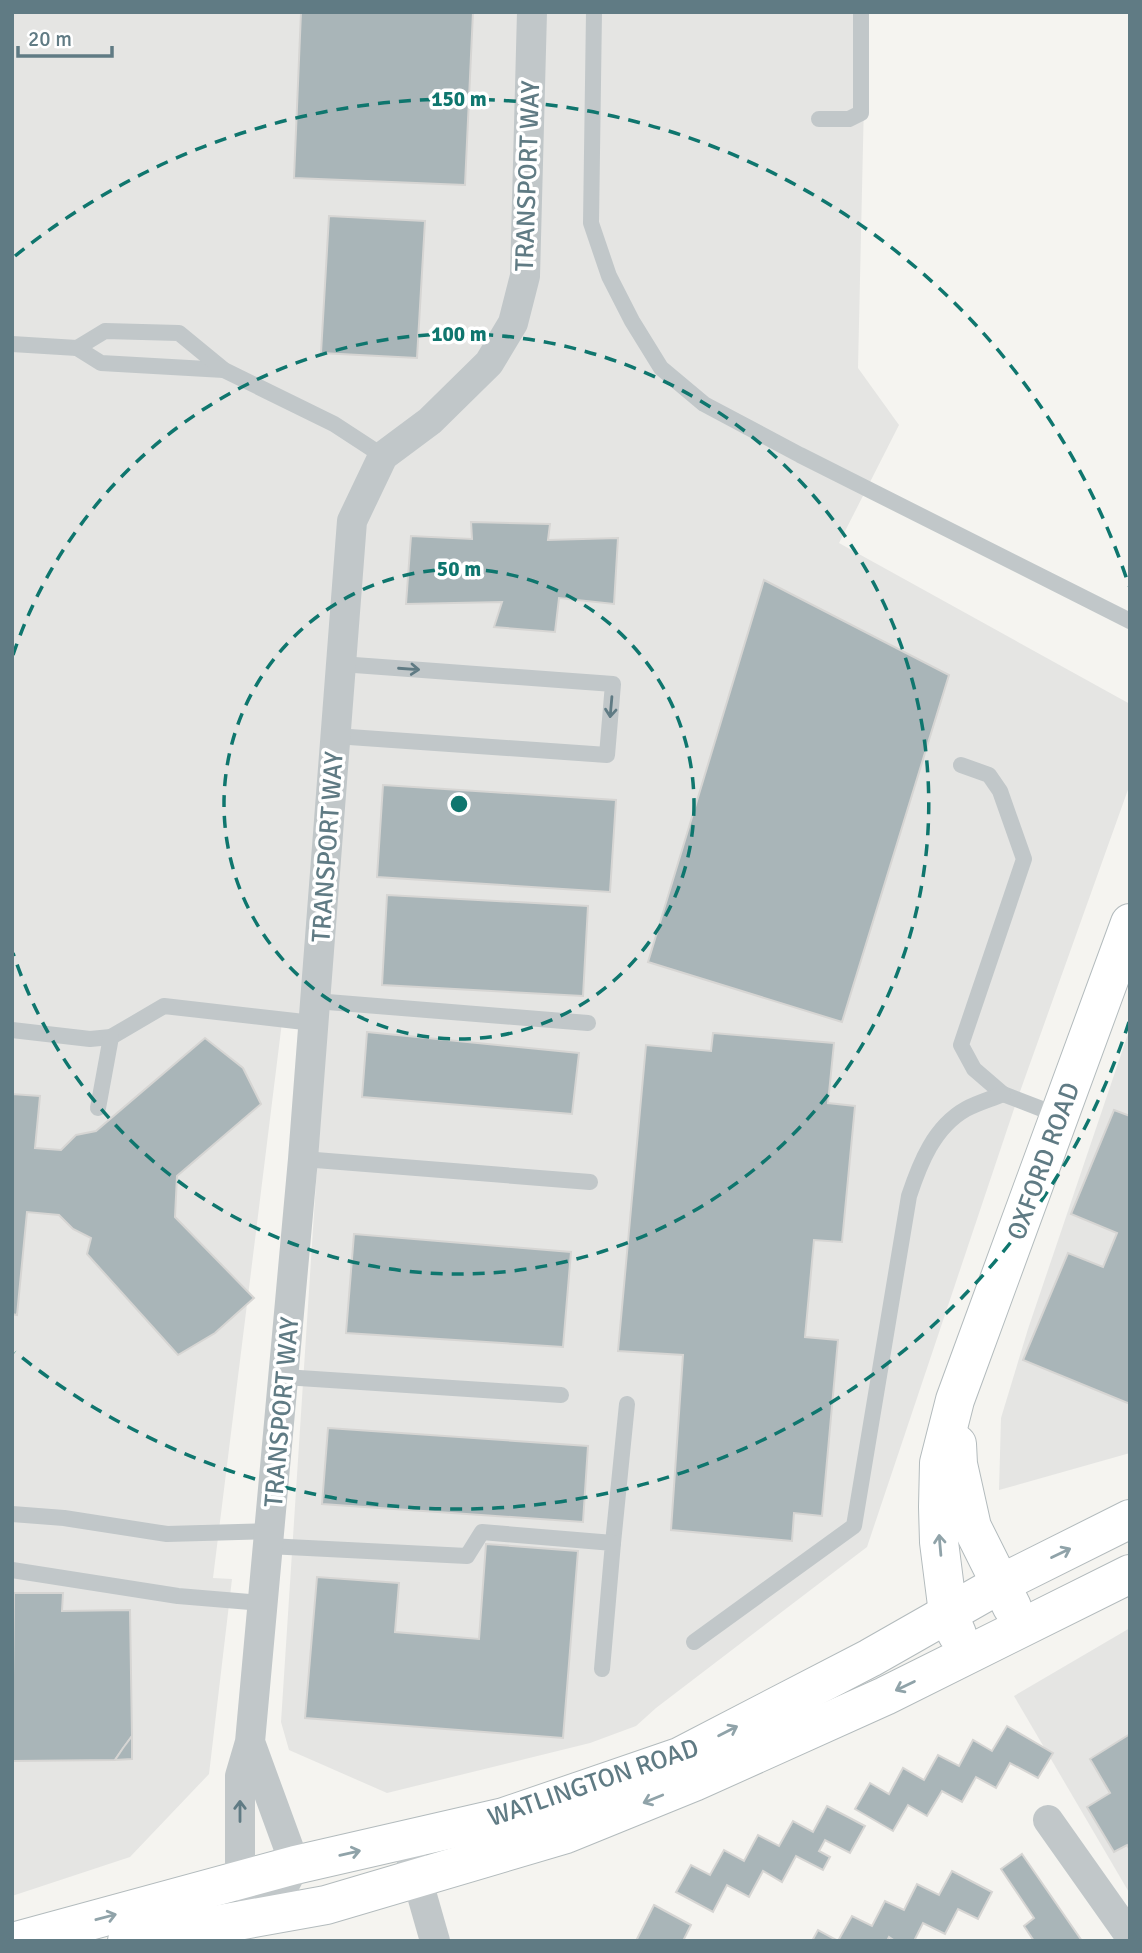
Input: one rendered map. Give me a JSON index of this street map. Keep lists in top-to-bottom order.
{
  "streets": {
    "main road": ["OXFORD ROAD", "WATLINGTON ROAD"],
    "street": ["TRANSPORT WAY"]
  },
  "crossings": [
    ["TRANSPORT WAY", "WATLINGTON ROAD"],
    ["OXFORD ROAD", "WATLINGTON ROAD"]
  ],
  "scale_bar": "20 m",
  "rings": ["150 m", "100 m", "50 m"]
}
